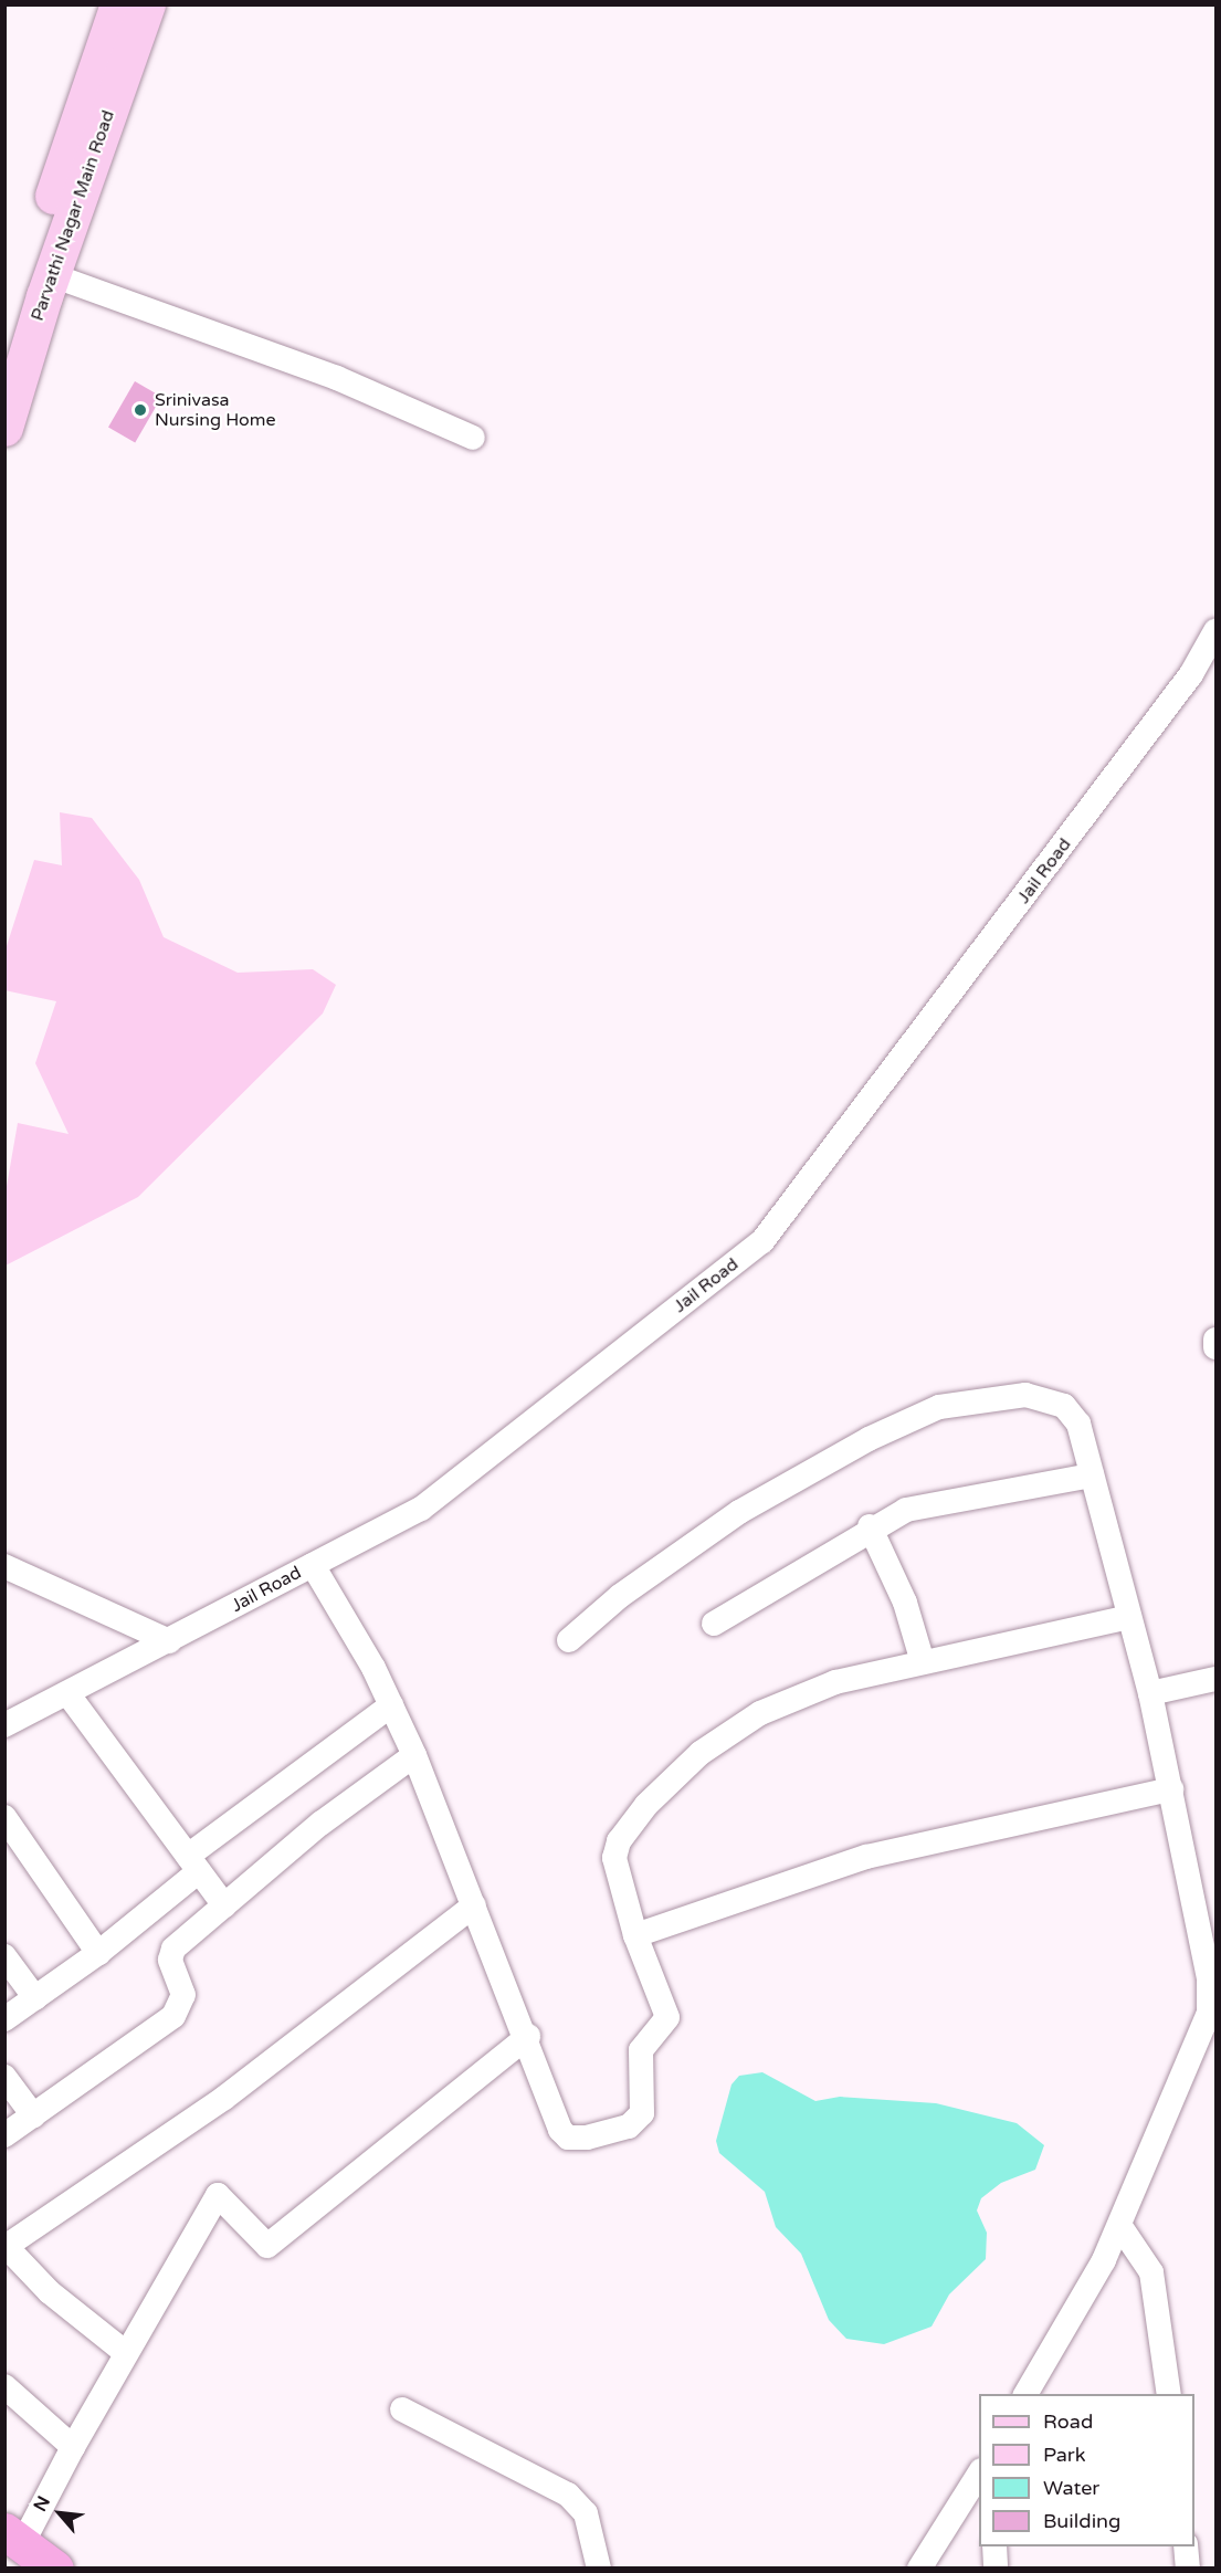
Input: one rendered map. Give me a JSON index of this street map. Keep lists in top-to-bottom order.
{
  "streets": {
    "main road": ["Parvathi Nagar Main Road"],
    "street": ["Jail Road"]
  },
  "places": ["Srinivasa Nursing Home"],
  "legend": [
    "Road",
    "Park",
    "Water",
    "Building"
  ],
  "north": "top left"
}
